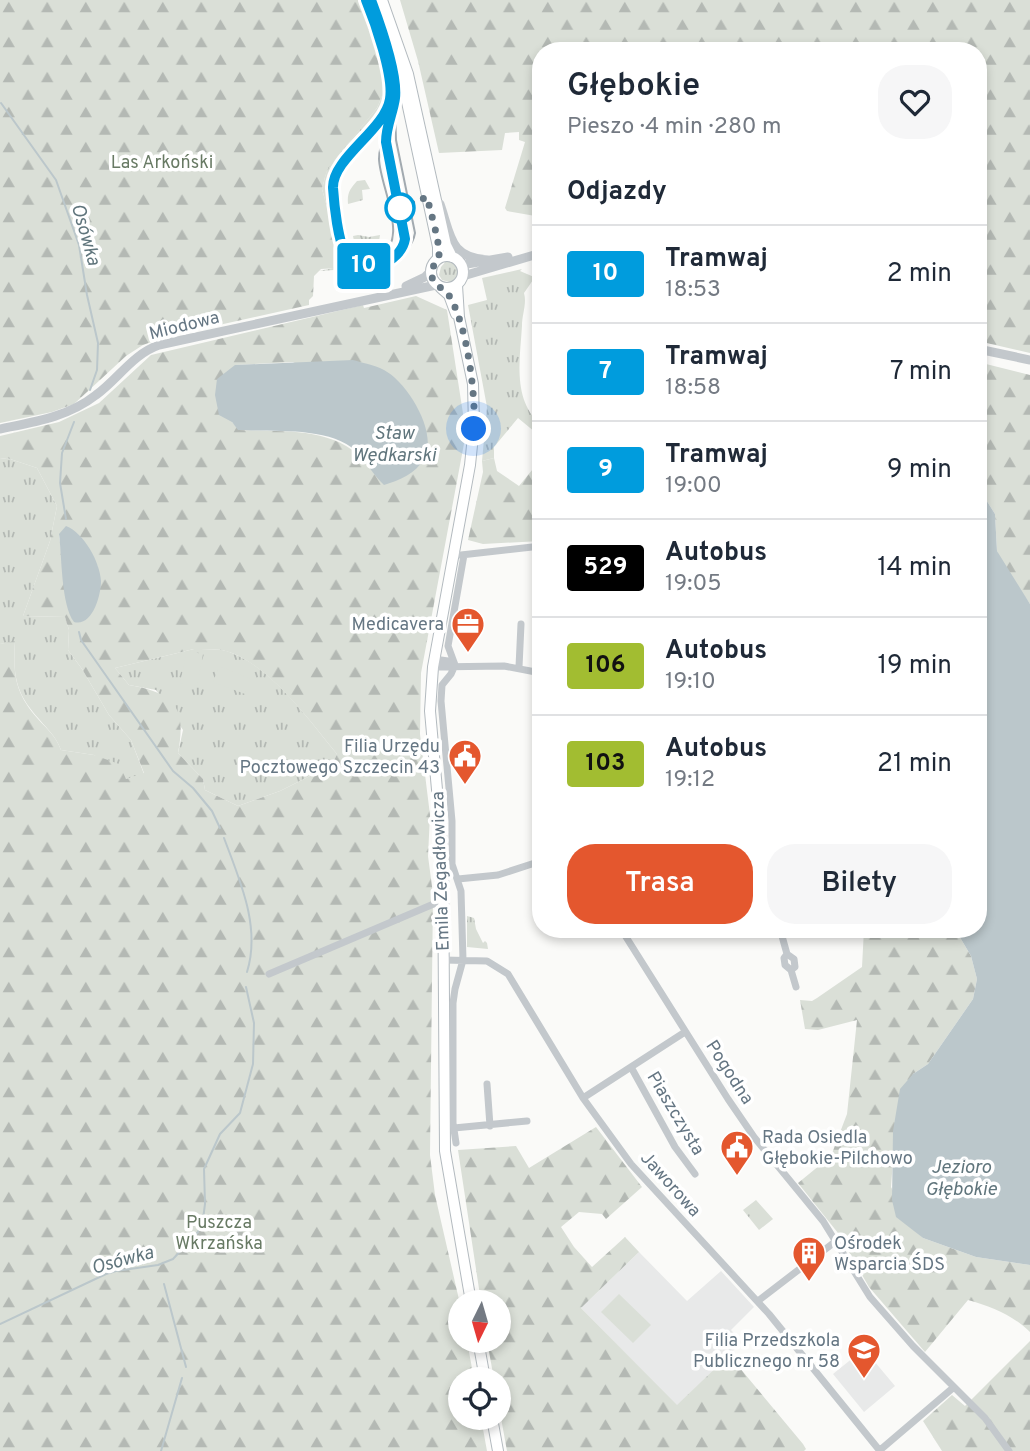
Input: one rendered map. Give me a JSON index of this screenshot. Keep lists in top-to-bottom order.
{
  "streets": {
    "main road": ["Emila Zegadłowicza"],
    "street": [
      "Miodowa",
      "Pogodna",
      "Piaszczysta",
      "Jaworowa"
    ]
  },
  "crossings": [
    ["Miodowa", "Emila Zegadłowicza"],
    ["Emila Zegadłowicza", "Jaworowa"],
    ["Pogodna", "Piaszczysta"],
    ["Piaszczysta", "Jaworowa"]
  ],
  "water": ["Osówka", "Staw Wędkarski", "Jezioro Głębokie"],
  "parks": ["Las Arkoński", "Puszcza Wkrzańska"],
  "places": {
    "office": ["Medicavera"],
    "public building": ["Filia Urzędu Pocztowego Szczecin 43", "Rada Osiedla Głębokie-Pilchowo"],
    "building": ["Ośrodek Wsparcia ŚDS"],
    "school or university": ["Filia Przedszkola Publicznego nr 58"]
  },
  "lines": ["tram line 10"],
  "north": "bottom",
  "page": {
    "on_map": "10",
    "heading": [
      ["Głębokie", "Pieszo · 4 min · 280 m"],
      "Odjazdy"
    ],
    "list": [
      {
        "mark": "10",
        "name": "Tramwaj",
        "note": "18:53",
        "value": "2 min"
      },
      {
        "mark": "7",
        "name": "Tramwaj",
        "note": "18:58",
        "value": "7 min"
      },
      {
        "mark": "9",
        "name": "Tramwaj",
        "note": "19:00",
        "value": "9 min"
      },
      {
        "mark": "529",
        "name": "Autobus",
        "note": "19:05",
        "value": "14 min"
      },
      {
        "mark": "106",
        "name": "Autobus",
        "note": "19:10",
        "value": "19 min"
      },
      {
        "mark": "103",
        "name": "Autobus",
        "note": "19:12",
        "value": "21 min"
      }
    ],
    "buttons": ["Trasa", "Bilety"]
  }
}
